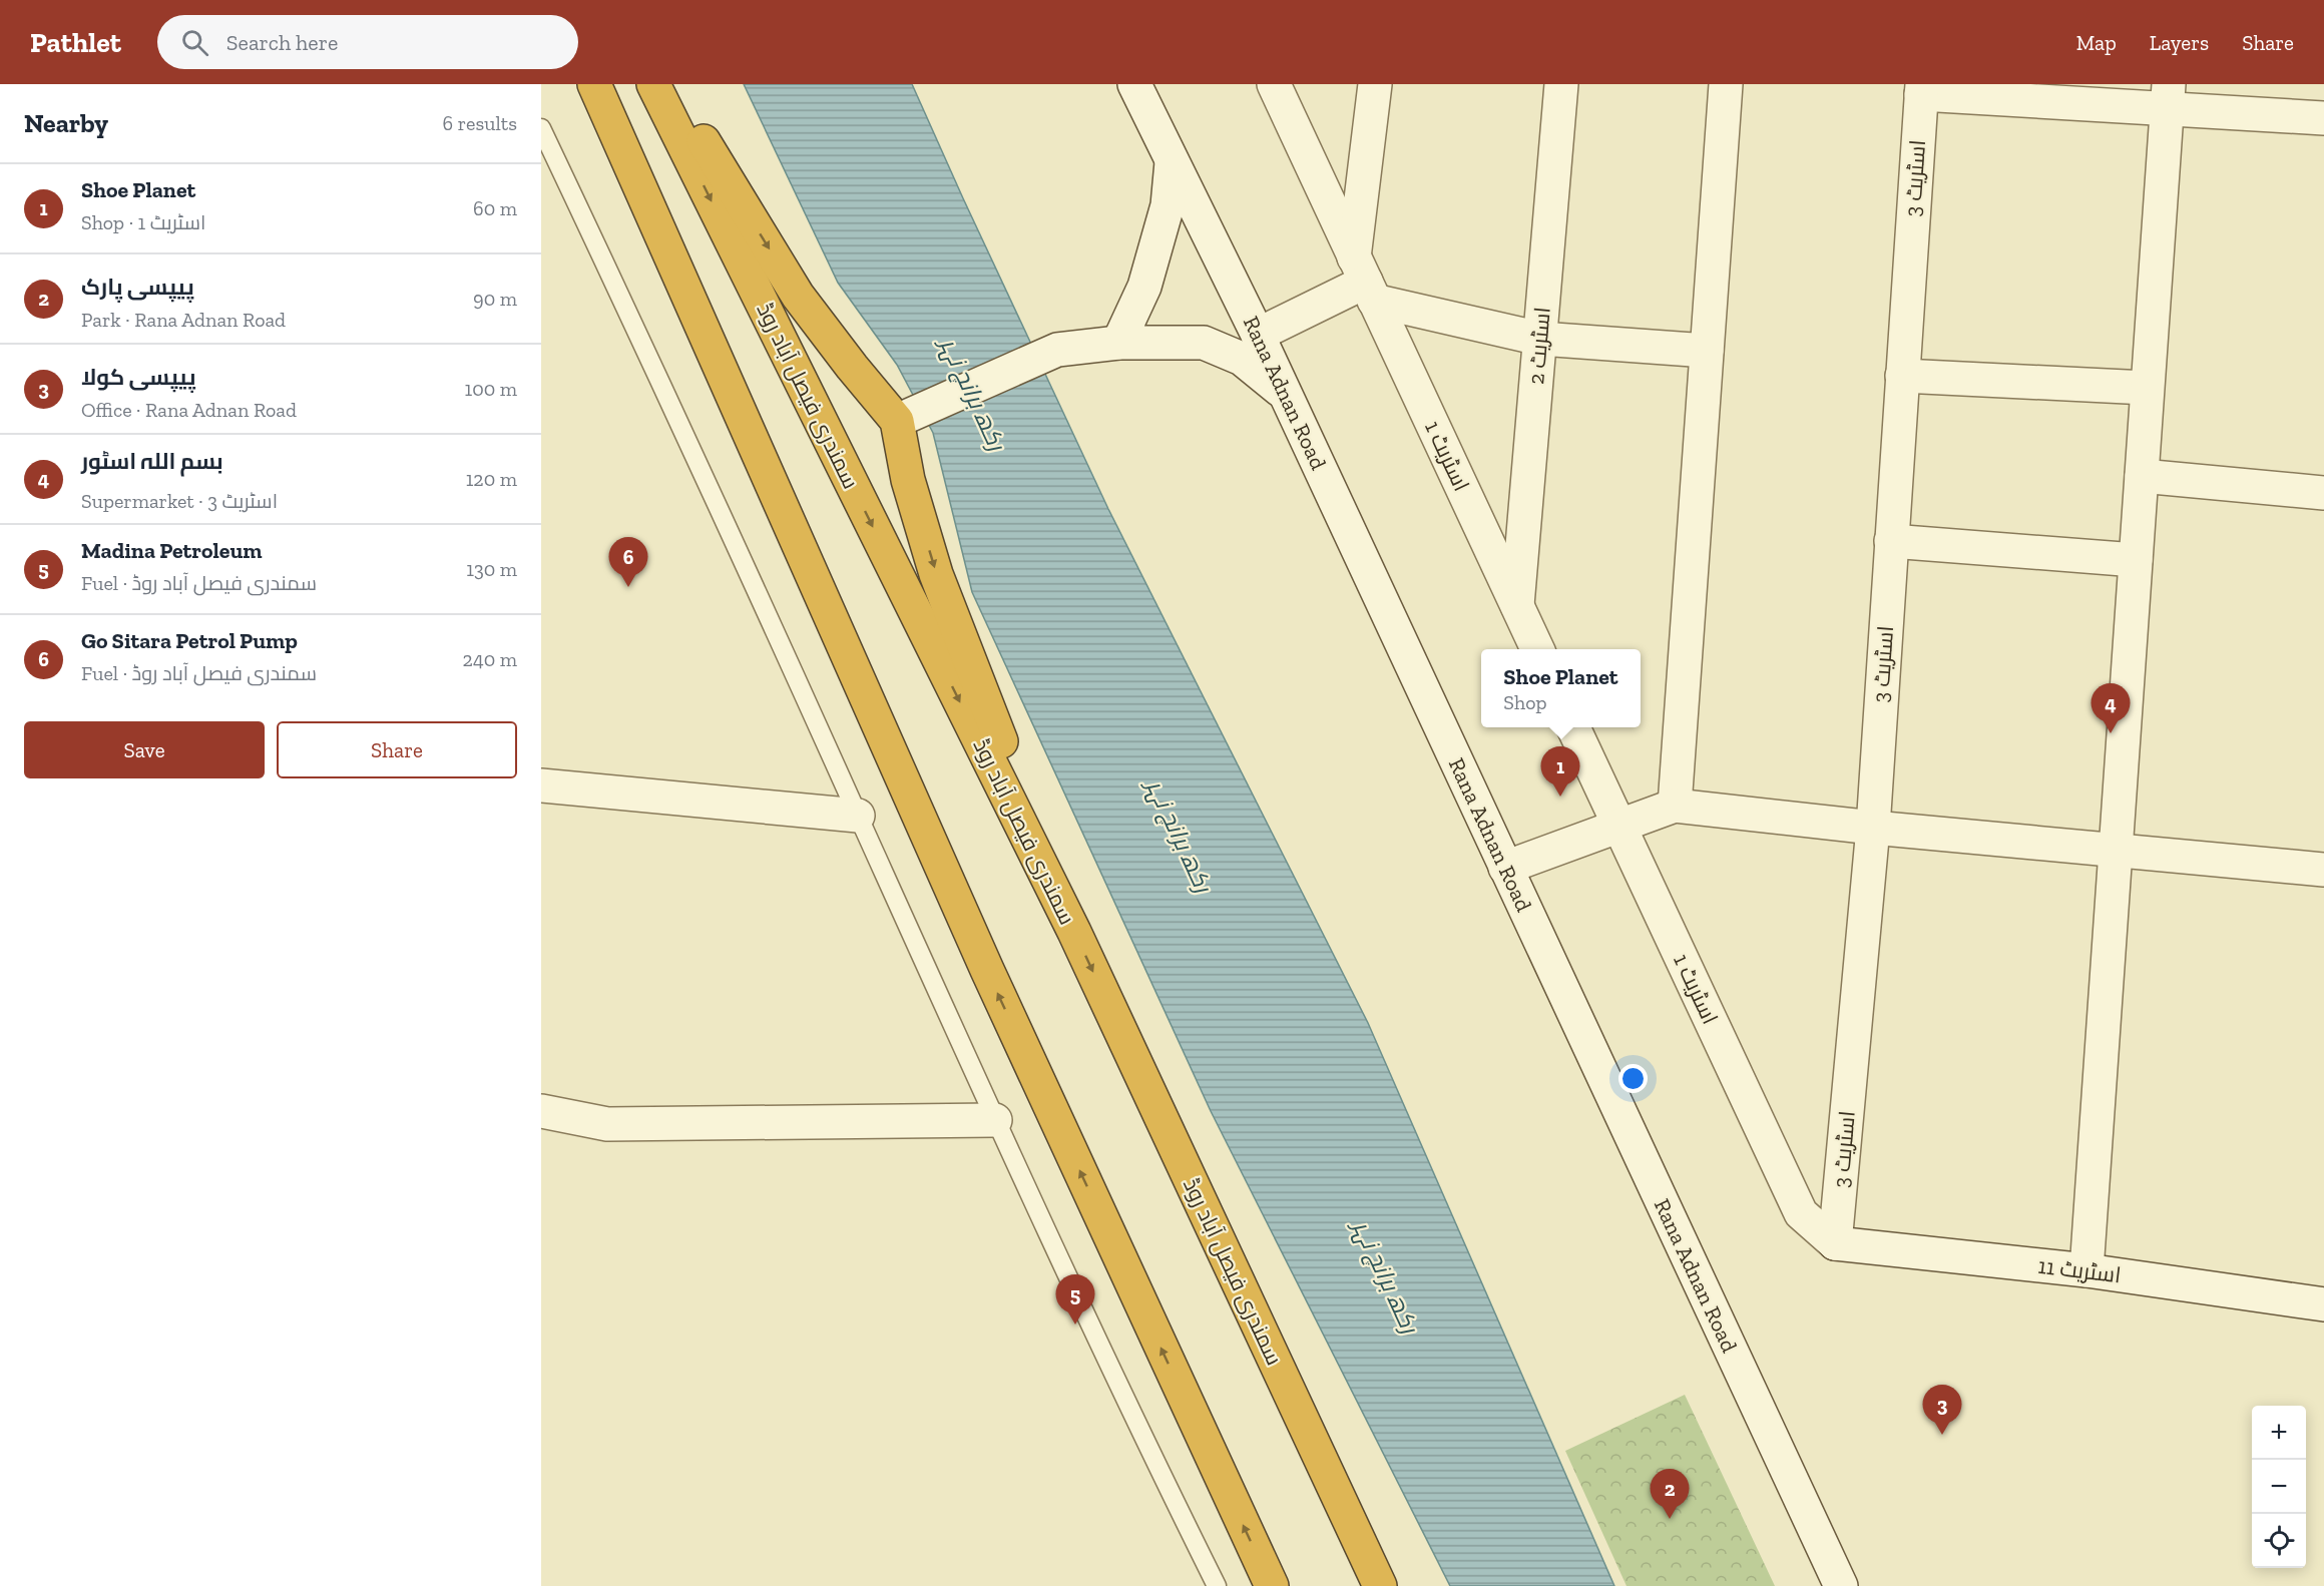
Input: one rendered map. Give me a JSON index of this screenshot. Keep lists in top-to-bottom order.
{
  "streets": {
    "highway": ["سمندری فیصل آباد روڈ"],
    "street": [
      "اسٹریٹ 3",
      "اسٹریٹ 2",
      "Rana Adnan Road",
      "اسٹریٹ 1",
      "اسٹریٹ 11"
    ]
  },
  "crossings": [
    ["اسٹریٹ 3", "اسٹریٹ 1"],
    ["اسٹریٹ 3", "اسٹریٹ 11"],
    ["اسٹریٹ 2", "اسٹریٹ 1"],
    ["اسٹریٹ 1", "اسٹریٹ 11"]
  ],
  "water": ["رکھ برانچ نہر"],
  "page": {
    "header": "Pathlet",
    "search": "Search here",
    "nav": ["Map", "Layers", "Share"],
    "heading": ["Nearby", "6 results"],
    "list": [
      {
        "mark": "1",
        "name": "Shoe Planet",
        "note": "Shop · اسٹریٹ 1",
        "value": "60 m"
      },
      {
        "mark": "2",
        "name": "پیپسی پارک",
        "note": "Park · Rana Adnan Road",
        "value": "90 m"
      },
      {
        "mark": "3",
        "name": "پیپسی کولا",
        "note": "Office · Rana Adnan Road",
        "value": "100 m"
      },
      {
        "mark": "4",
        "name": "بسم اللہ اسٹور",
        "note": "Supermarket · اسٹریٹ 3",
        "value": "120 m"
      },
      {
        "mark": "5",
        "name": "Madina Petroleum",
        "note": "Fuel · سمندری فیصل آباد روڈ",
        "value": "130 m"
      },
      {
        "mark": "6",
        "name": "Go Sitara Petrol Pump",
        "note": "Fuel · سمندری فیصل آباد روڈ",
        "value": "240 m"
      }
    ],
    "pins": [
      "6",
      "4",
      "1",
      "5",
      "3",
      "2"
    ],
    "popup": ["Shoe Planet", "Shop"],
    "buttons": ["Save", "Share"],
    "map_buttons": ["+", "−"]
  }
}
